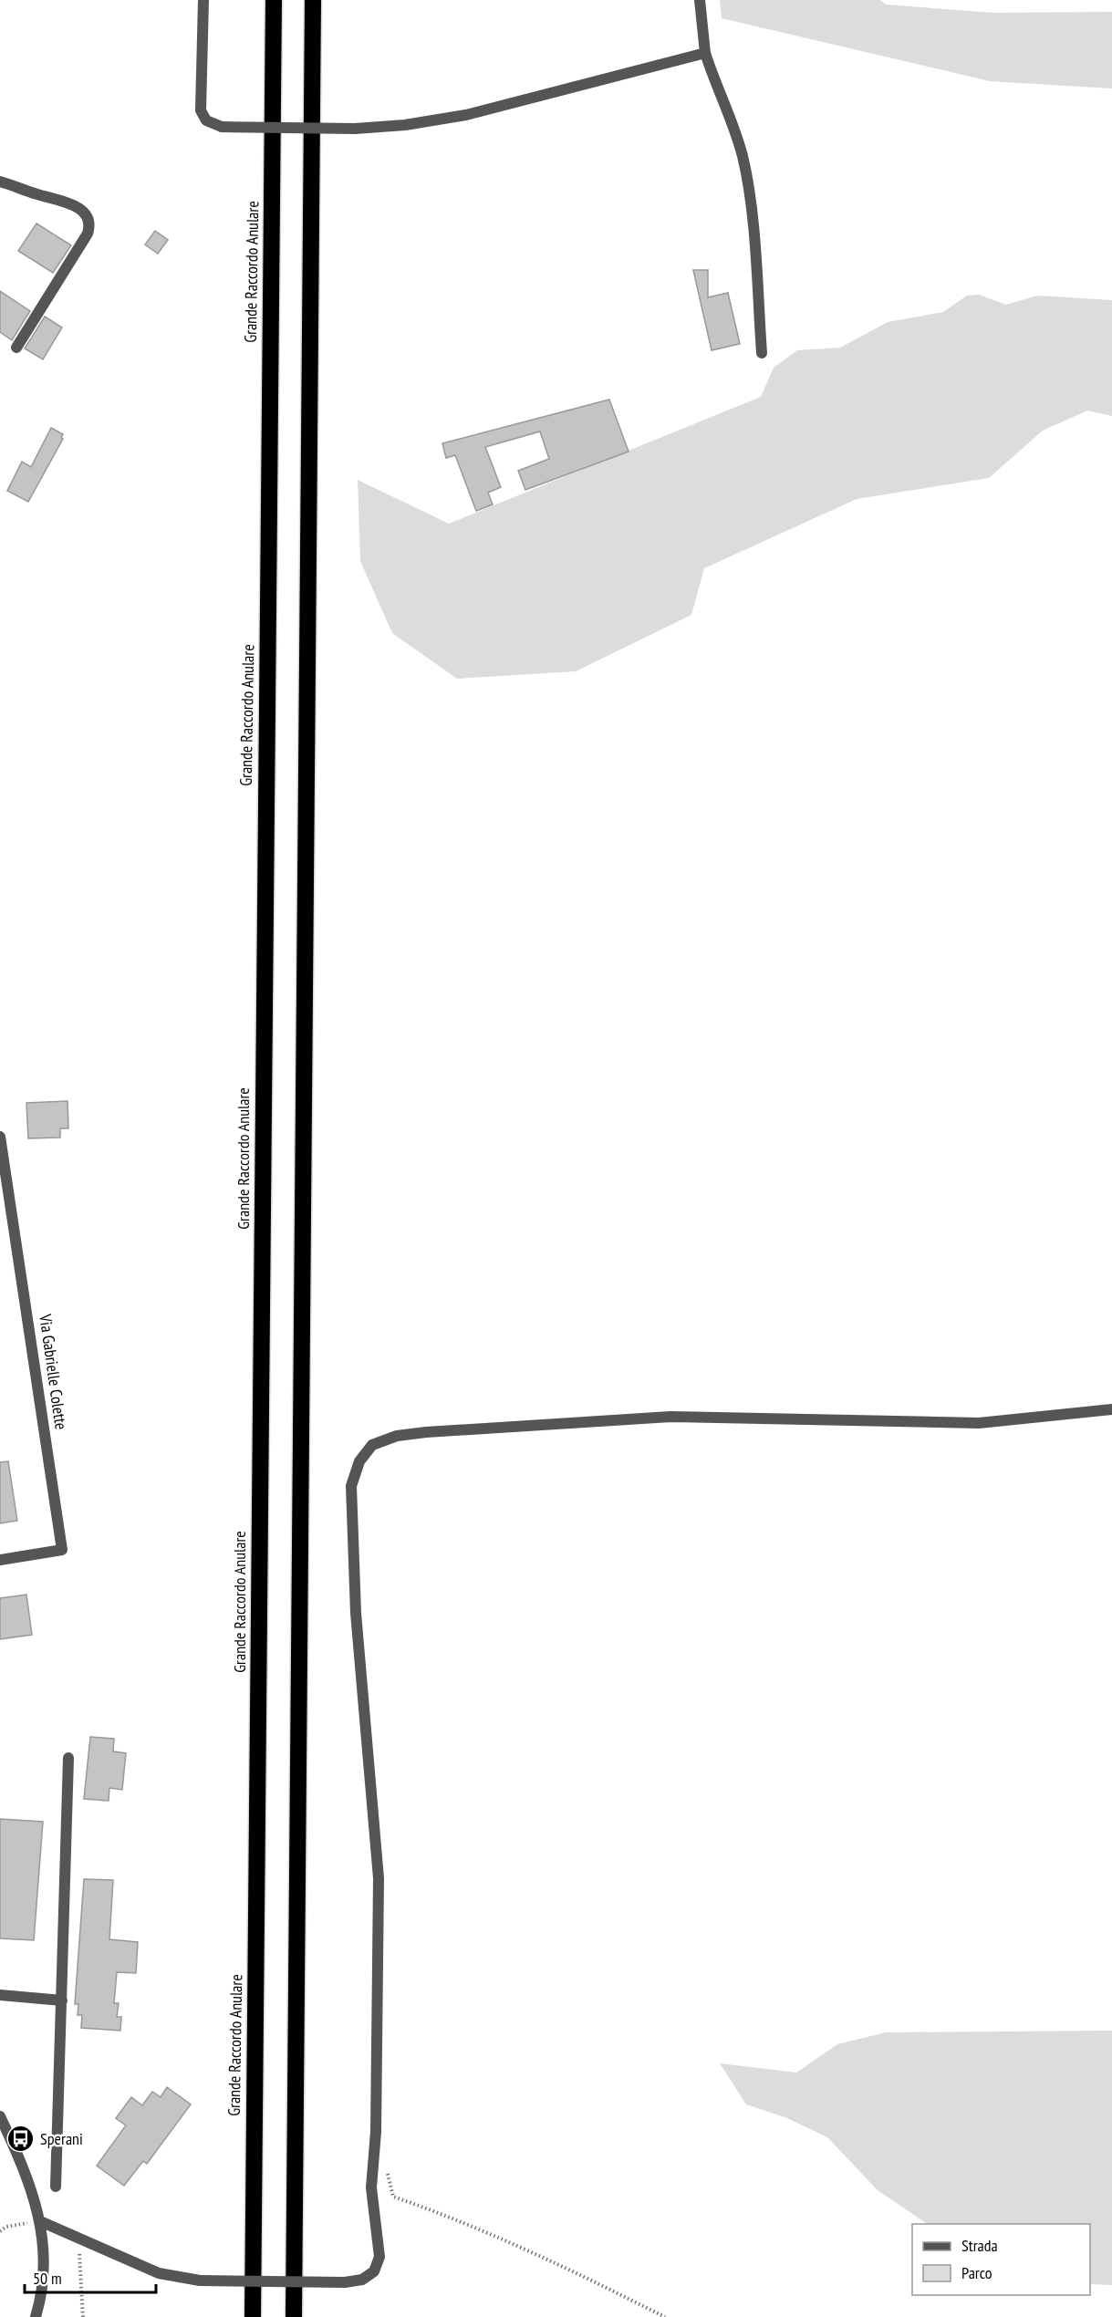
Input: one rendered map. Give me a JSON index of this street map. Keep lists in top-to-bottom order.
{
  "streets": {
    "highway": ["Grande Raccordo Anulare"],
    "street": ["Via Gabrielle Colette"]
  },
  "places": {
    "bus stop": ["Sperani"]
  },
  "legend": ["Strada", "Parco"],
  "scale_bar": "50 m"
}
